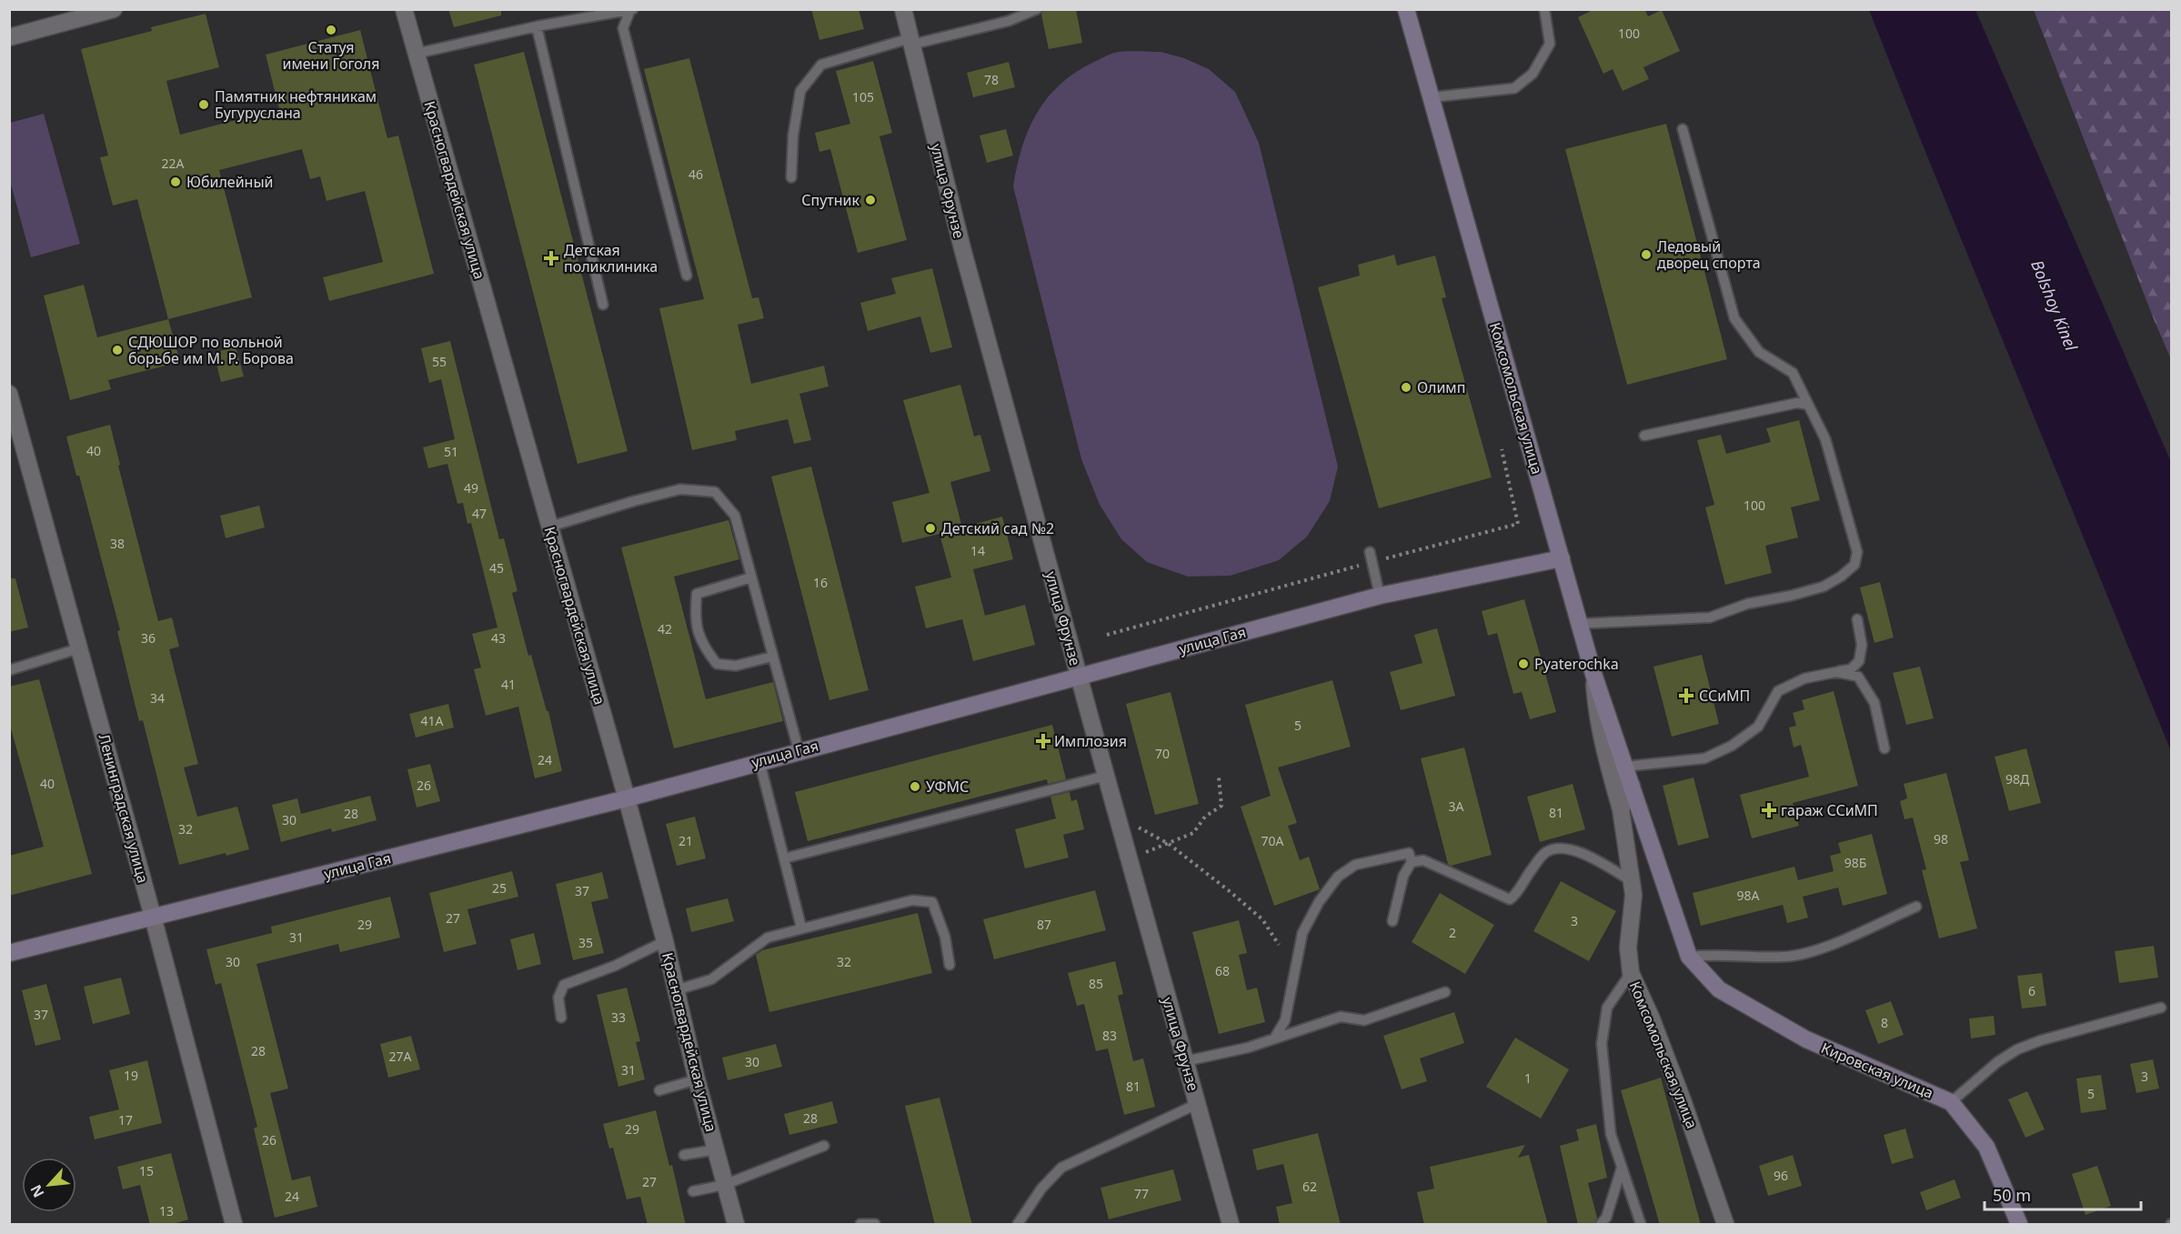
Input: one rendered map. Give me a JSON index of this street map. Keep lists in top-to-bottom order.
{
  "streets": {
    "street": [
      "Красногвардейская улица",
      "улица Фрунзе",
      "Комсомольская улица",
      "улица Гая",
      "Ленинградская улица",
      "Кировская улица"
    ]
  },
  "crossings": [
    ["Красногвардейская улица", "улица Гая"],
    ["улица Фрунзе", "улица Гая"],
    ["Комсомольская улица", "улица Гая"],
    ["Комсомольская улица", "Кировская улица"],
    ["улица Гая", "Ленинградская улица"]
  ],
  "water": ["Bolshoy Kinel"],
  "places": {
    "other": [
      "Статуя имени Гоголя",
      "Памятник нефтяникам Бугуруслана",
      "Юбилейный",
      "Спутник",
      "Ледовый дворец спорта",
      "СДЮШОР по вольной борьбе им М. Р. Борова",
      "Олимп",
      "Детский сад №2",
      "Pyaterochka",
      "УФМС"
    ],
    "health": [
      "Детская поликлиника",
      "ССиМП",
      "Имплозия",
      "гараж ССиМП"
    ]
  },
  "house_numbers": [
    "100",
    "78",
    "105",
    "22А",
    "46",
    "55",
    "40",
    "51",
    "49",
    "100",
    "47",
    "38",
    "14",
    "45",
    "16",
    "42",
    "36",
    "43",
    "41",
    "34",
    "41А",
    "5",
    "70",
    "24",
    "98Д",
    "40",
    "26",
    "3А",
    "81",
    "28",
    "30",
    "32",
    "98",
    "21",
    "70А",
    "98Б",
    "25",
    "37",
    "98А",
    "27",
    "3",
    "29",
    "87",
    "2",
    "31",
    "35",
    "30",
    "32",
    "68",
    "85",
    "6",
    "37",
    "33",
    "8",
    "83",
    "28",
    "27А",
    "30",
    "31",
    "19",
    "3",
    "1",
    "81",
    "5",
    "28",
    "17",
    "29",
    "26",
    "15",
    "96",
    "27",
    "62",
    "77",
    "24",
    "13"
  ],
  "scale_bar": "50 m",
  "north": "bottom left"
}
